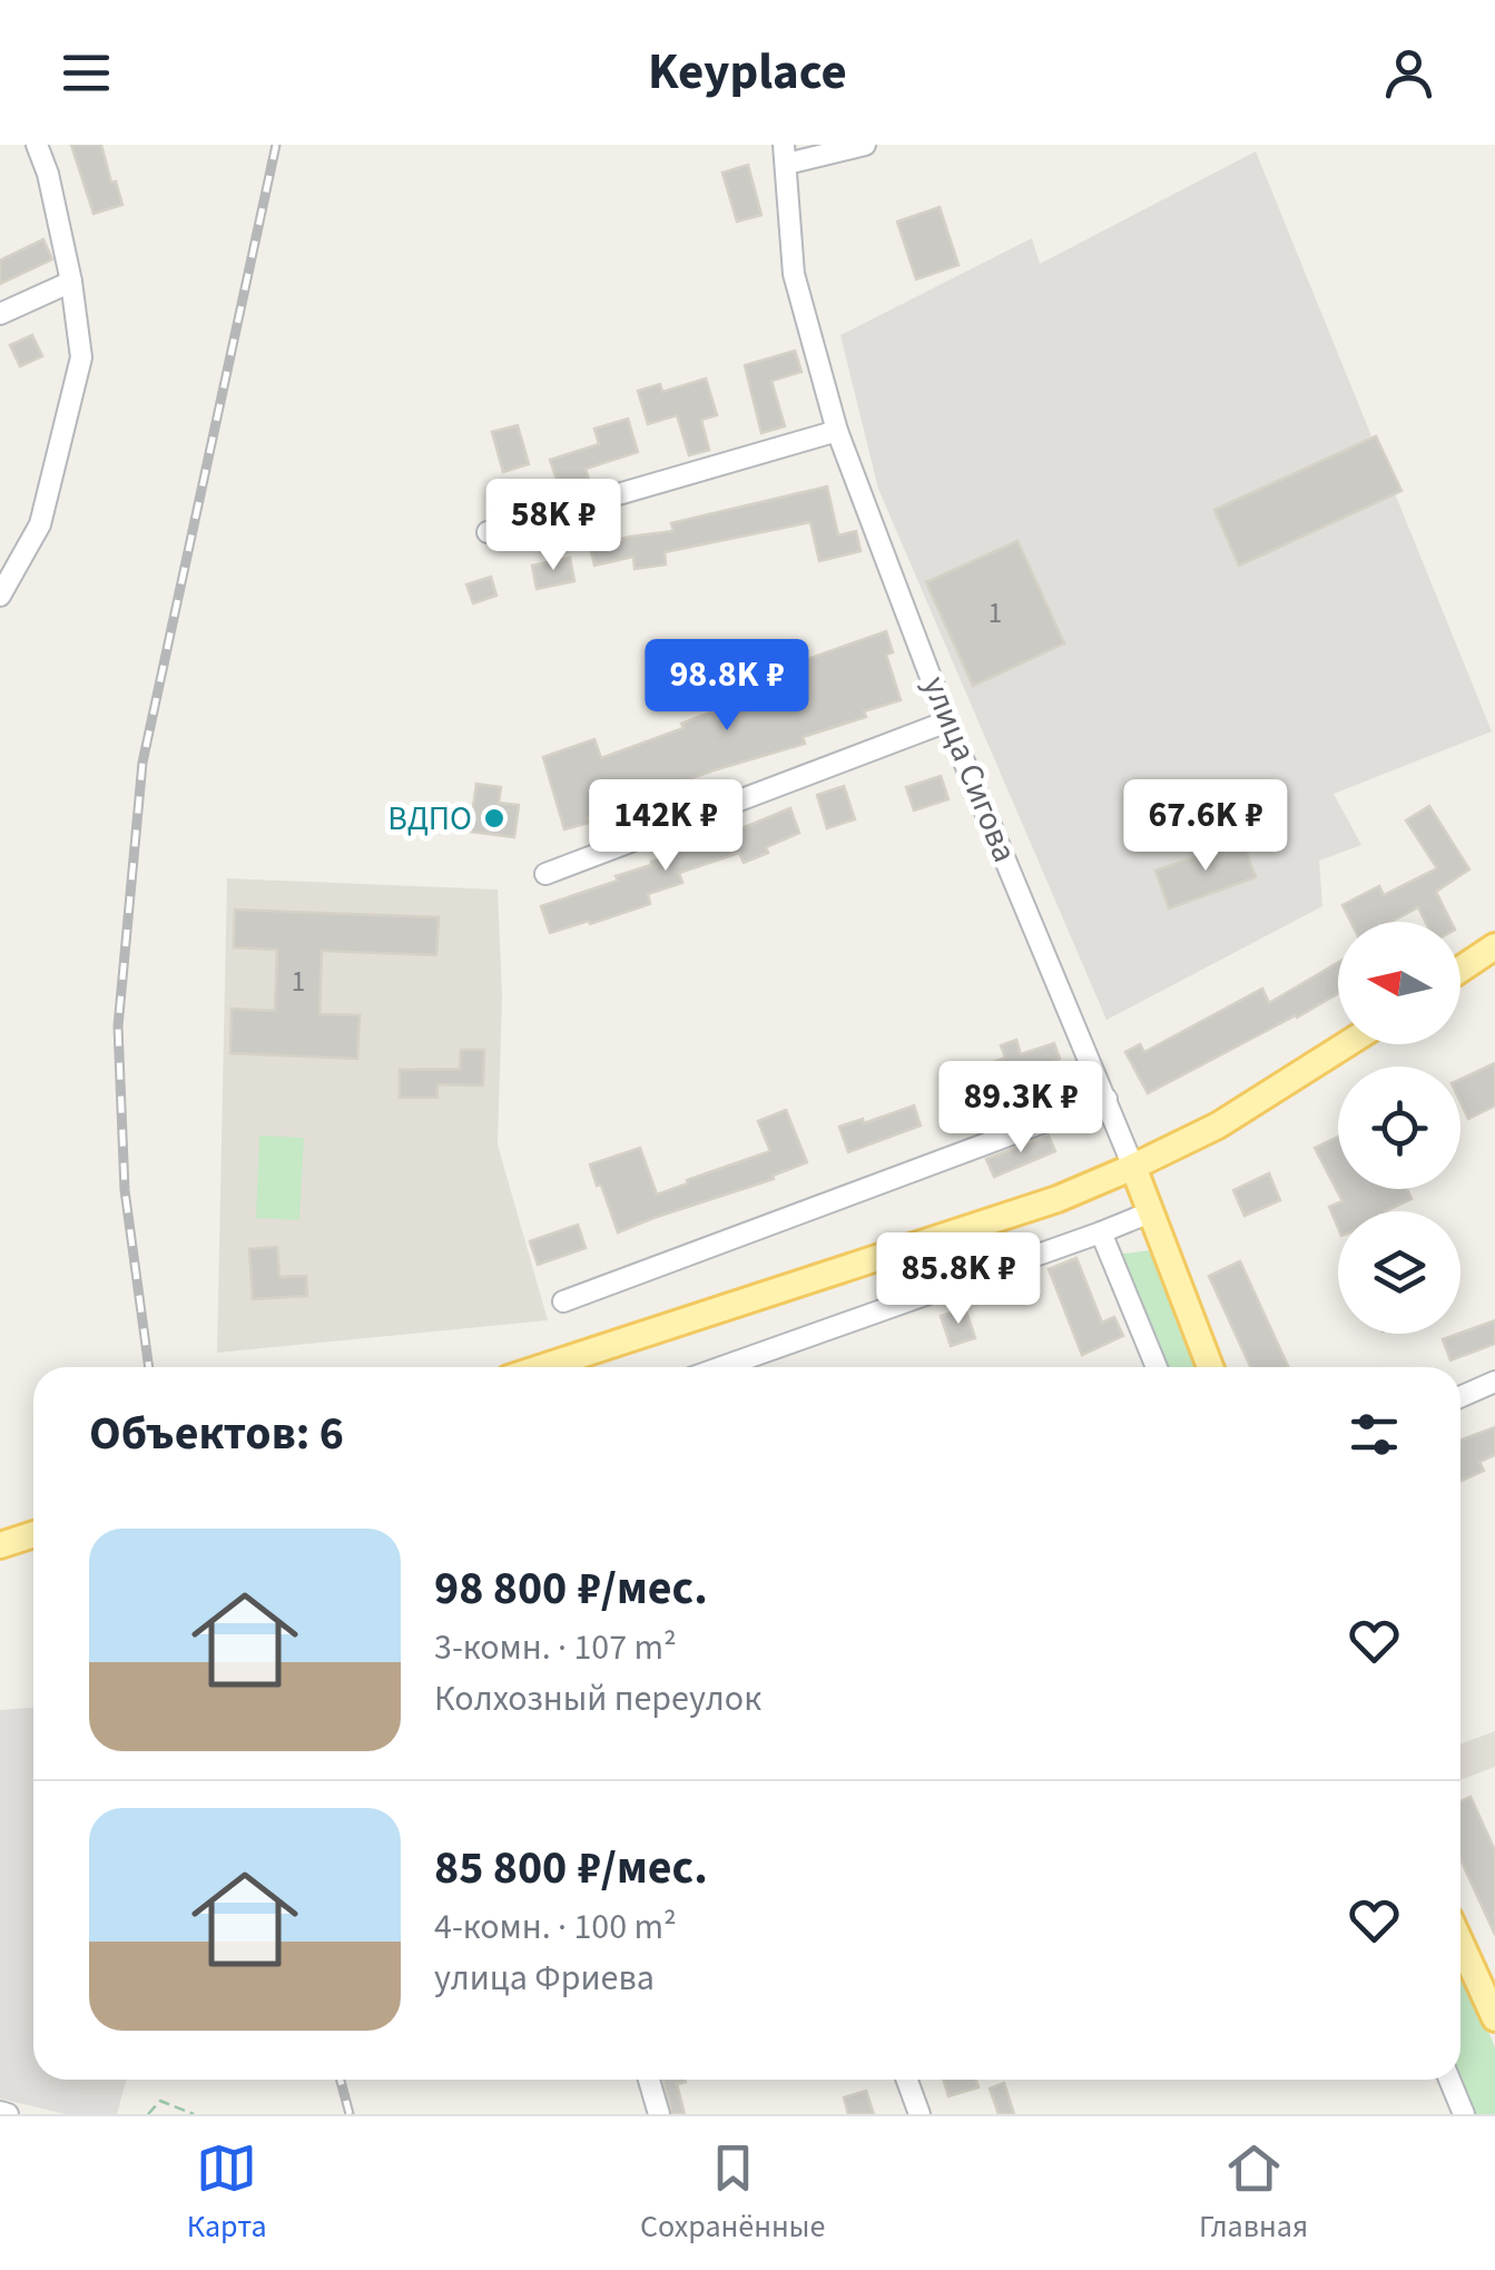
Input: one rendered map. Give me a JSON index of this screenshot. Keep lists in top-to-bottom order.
{
  "streets": {
    "main road": ["улица Сигова"]
  },
  "places": ["ВДПО"],
  "house_numbers": ["1", "1"],
  "north": "left",
  "page": {
    "header": "Keyplace",
    "price": [
      "58K ₽",
      "98.8K ₽",
      "142K ₽",
      "67.6K ₽",
      "89.3K ₽",
      "85.8K ₽"
    ],
    "heading": "Объектов: 6",
    "list": [
      {
        "name": "98 800 ₽/мес.",
        "note": "3-комн. · 107 m² · Колхозный переулок"
      },
      {
        "name": "85 800 ₽/мес.",
        "note": "4-комн. · 100 m² · улица Фриева"
      }
    ],
    "tabs": ["Карта", "Сохранённые", "Главная"]
  }
}
